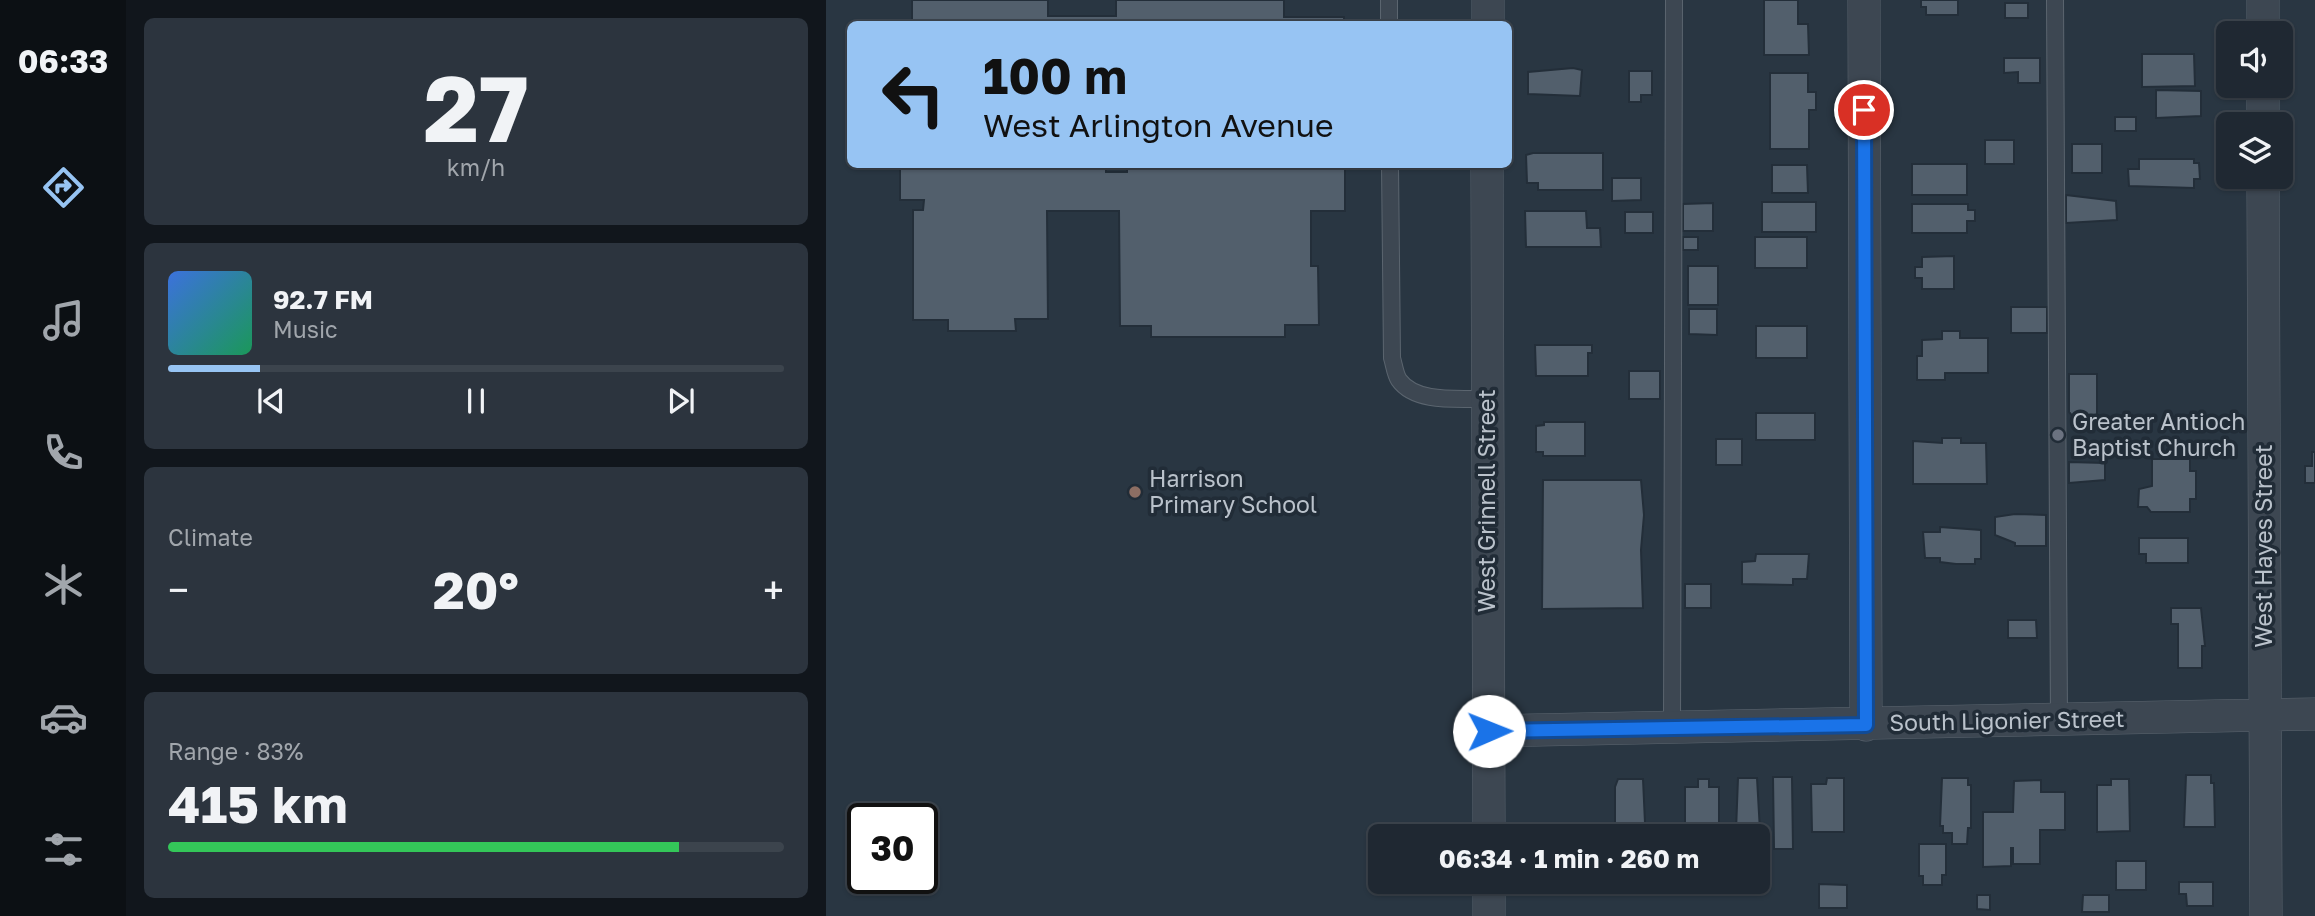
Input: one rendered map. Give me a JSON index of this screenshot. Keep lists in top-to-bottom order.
{
  "streets": {
    "street": ["West Grinnell Street", "West Hayes Street", "South Ligonier Street"]
  },
  "crossings": [
    ["West Grinnell Street", "South Ligonier Street"],
    ["West Hayes Street", "South Ligonier Street"]
  ],
  "places": ["Greater Antioch Baptist Church", "Harrison Primary School"],
  "page": {
    "tabs": "06:33",
    "tile": [
      ["27", "km/h"],
      "Climate",
      ["Range · 83%", "415 km"]
    ],
    "turn": ["100 m", "West Arlington Avenue"],
    "song": ["92.7 FM", "Music"],
    "heat": ["−", "20°", "+"],
    "limit": "30",
    "trip": "06:34 · 1 min · 260 m"
  }
}
